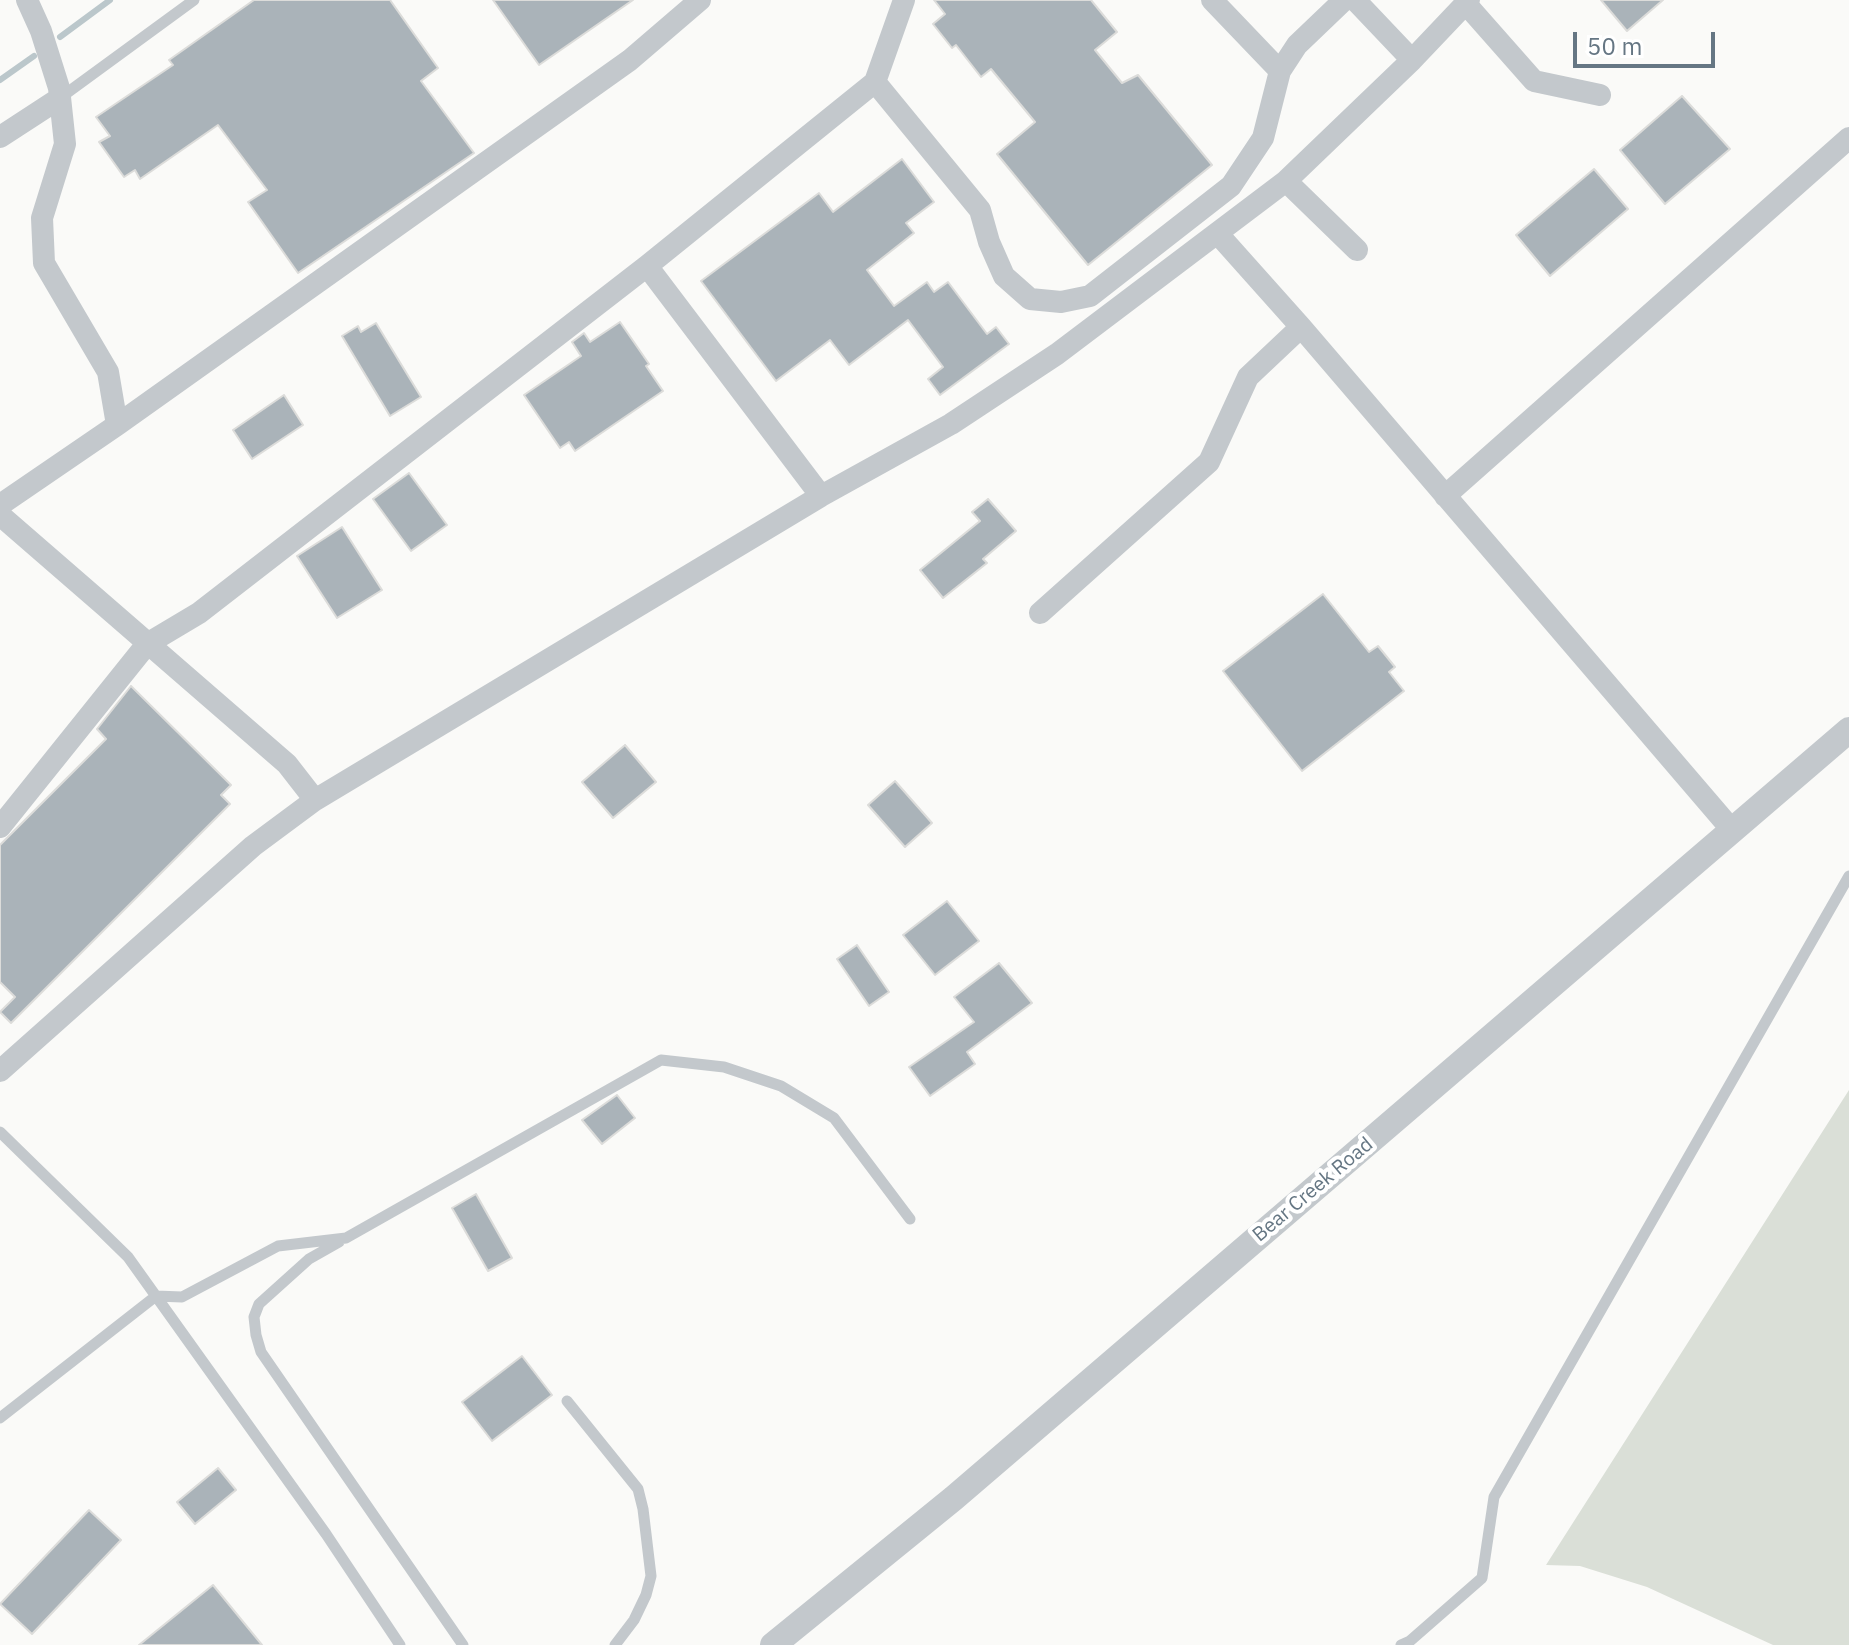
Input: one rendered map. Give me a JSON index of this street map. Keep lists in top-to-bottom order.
{
  "streets": {
    "street": ["Bear Creek Road"]
  },
  "scale_bar": "50 m"
}
